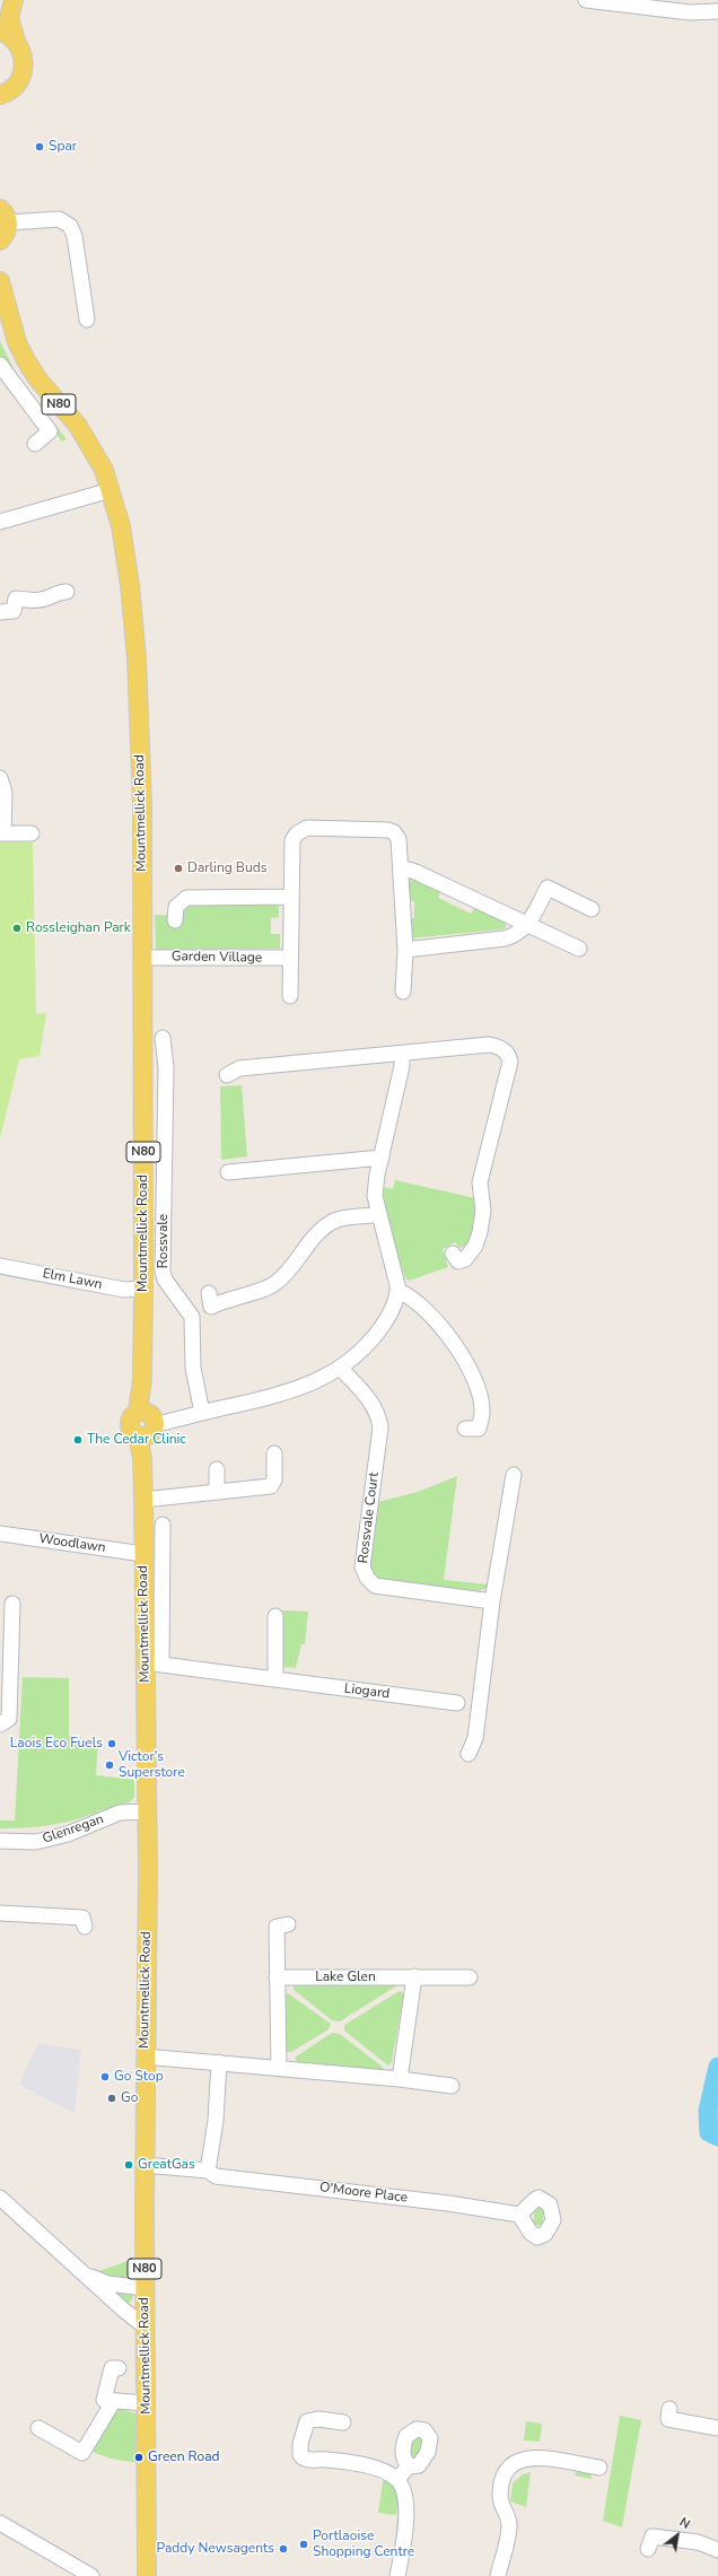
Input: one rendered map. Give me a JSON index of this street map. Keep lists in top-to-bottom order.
{
  "streets": {
    "main road": ["N80", "Mountmellick Road"],
    "street": [
      "Garden Village",
      "Rossvale",
      "Elm Lawn",
      "Rossvale Court",
      "Woodlawn",
      "Liogard",
      "Glenregan",
      "Lake Glen",
      "O'Moore Place"
    ]
  },
  "crossings": [
    ["Mountmellick Road", "Garden Village"],
    ["Mountmellick Road", "Elm Lawn"],
    ["Mountmellick Road", "Woodlawn"],
    ["Mountmellick Road", "Liogard"],
    ["Mountmellick Road", "Glenregan"],
    ["Mountmellick Road", "O'Moore Place"]
  ],
  "places": [
    "Spar",
    "Darling Buds",
    "Rossleighan Park",
    "The Cedar Clinic",
    "Laois Eco Fuels",
    "Victor's Superstore",
    "Go Stop",
    "Go",
    "GreatGas",
    "Green Road",
    "Portlaoise Shopping Centre",
    "Paddy Newsagents"
  ],
  "north": "top right"
}
